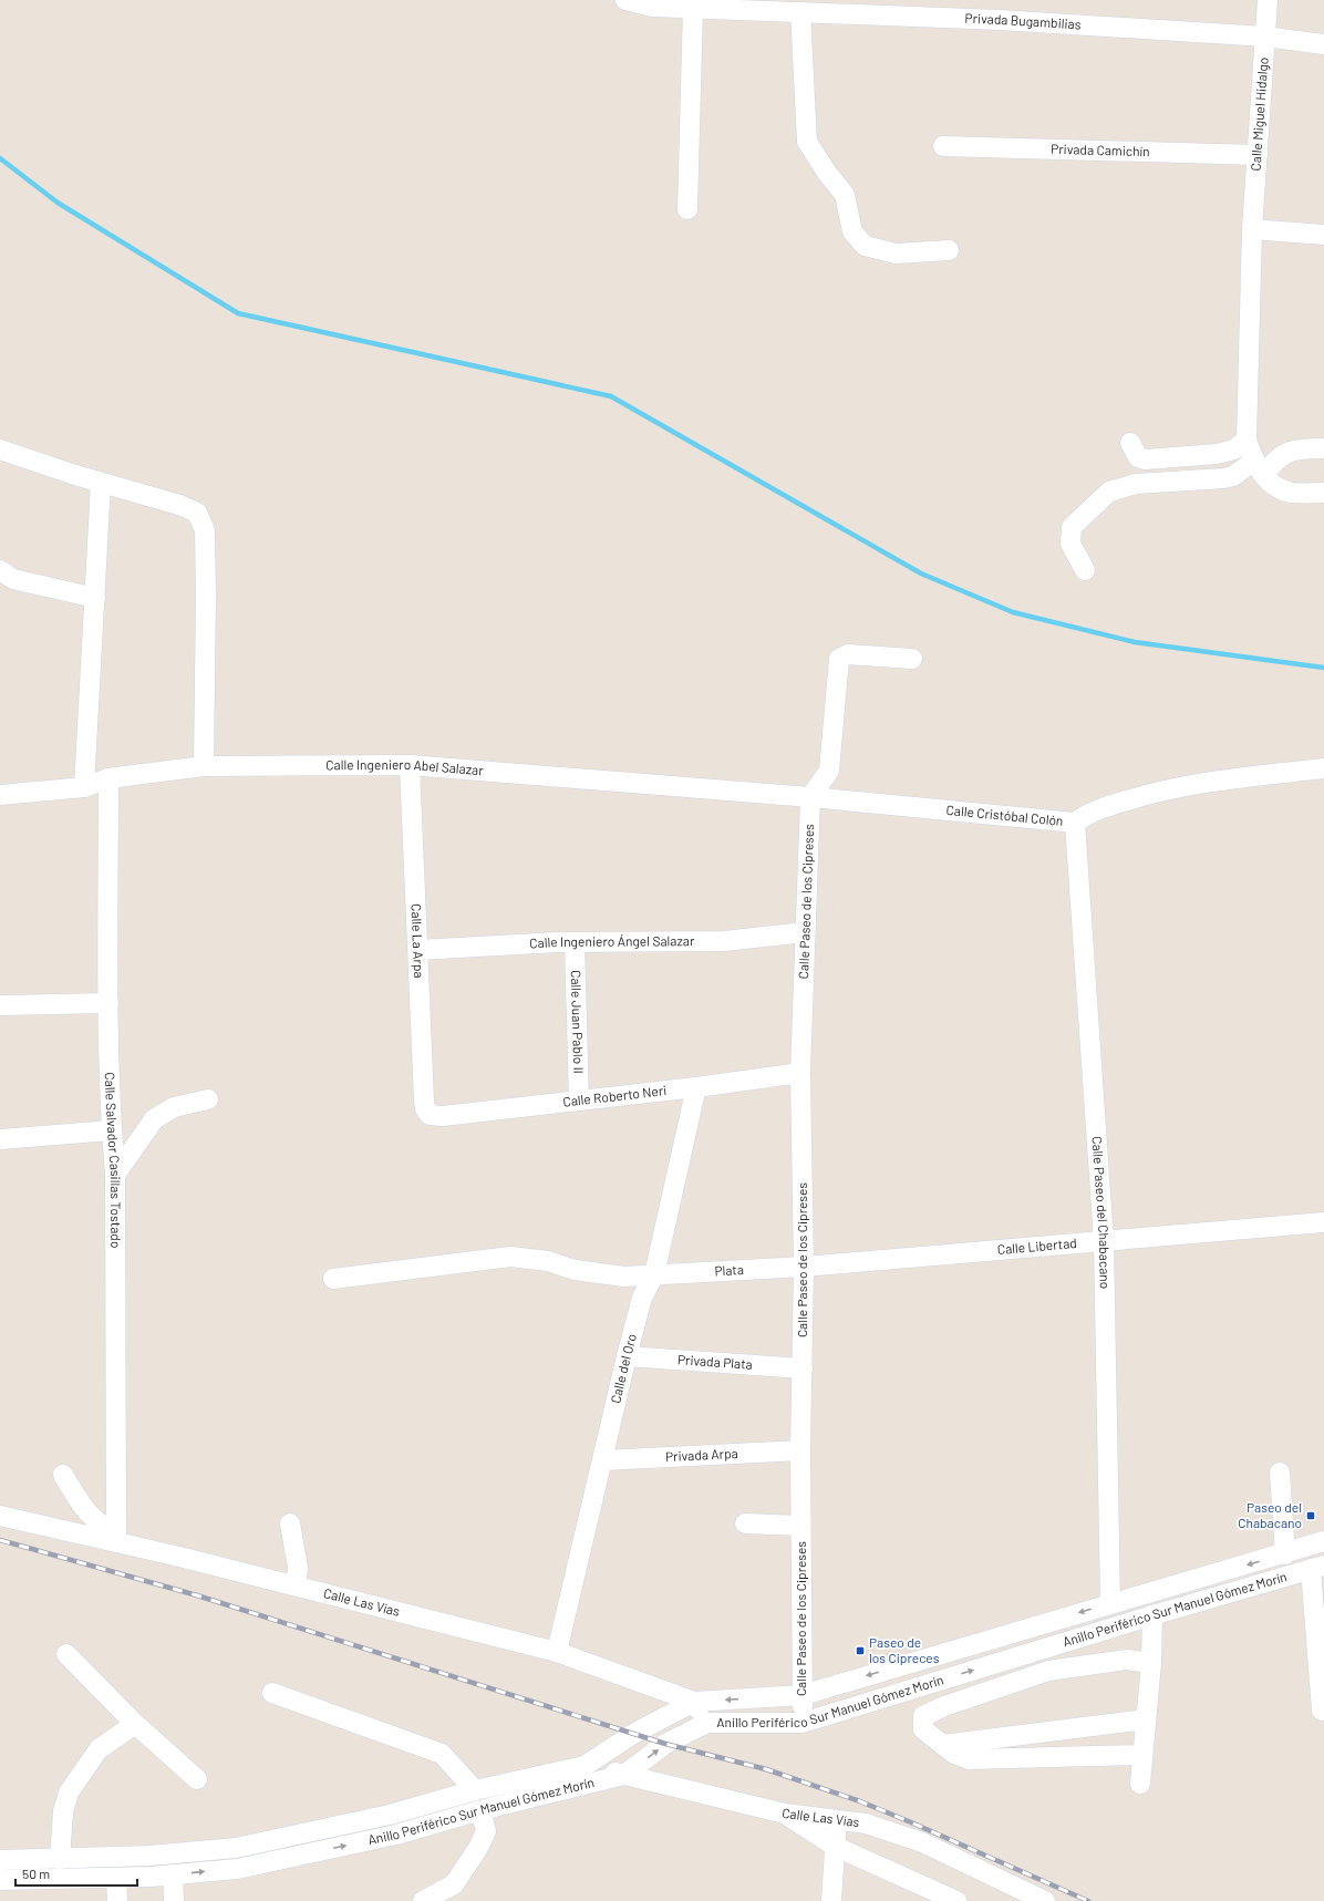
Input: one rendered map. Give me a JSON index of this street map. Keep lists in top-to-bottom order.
{
  "streets": {
    "street": [
      "Privada Bugambilias",
      "Calle Miguel Hidalgo",
      "Privada Camichín",
      "Calle Ingeniero Abel Salazar",
      "Calle Cristóbal Colón",
      "Calle Paseo de los Cipreses",
      "Calle La Arpa",
      "Calle Ingeniero Ángel Salazar",
      "Calle Juan Pablo II",
      "Calle Roberto Neri",
      "Calle Salvador Casillas Tostado",
      "Calle Paseo del Chabacano",
      "Calle Libertad",
      "Plata",
      "Privada Plata",
      "Calle del Oro",
      "Privada Arpa",
      "Calle Las Vías",
      "Anillo Periférico Sur Manuel Gómez Morín"
    ]
  },
  "crossings": [
    ["Privada Bugambilias", "Calle Miguel Hidalgo"],
    ["Calle Miguel Hidalgo", "Privada Camichín"],
    ["Calle Ingeniero Abel Salazar", "Calle Cristóbal Colón"],
    ["Calle Ingeniero Abel Salazar", "Calle Paseo de los Cipreses"],
    ["Calle Ingeniero Abel Salazar", "Calle La Arpa"],
    ["Calle Ingeniero Abel Salazar", "Calle Salvador Casillas Tostado"],
    ["Calle Cristóbal Colón", "Calle Paseo de los Cipreses"],
    ["Calle Cristóbal Colón", "Calle Paseo del Chabacano"],
    ["Calle Paseo de los Cipreses", "Calle Ingeniero Ángel Salazar"],
    ["Calle Paseo de los Cipreses", "Calle Roberto Neri"],
    ["Calle Paseo de los Cipreses", "Calle Libertad"],
    ["Calle Paseo de los Cipreses", "Plata"],
    ["Calle Paseo de los Cipreses", "Privada Plata"],
    ["Calle Paseo de los Cipreses", "Privada Arpa"],
    ["Calle Paseo de los Cipreses", "Anillo Periférico Sur Manuel Gómez Morín"],
    ["Calle La Arpa", "Calle Ingeniero Ángel Salazar"],
    ["Calle La Arpa", "Calle Roberto Neri"],
    ["Calle Ingeniero Ángel Salazar", "Calle Juan Pablo II"],
    ["Calle Juan Pablo II", "Calle Roberto Neri"],
    ["Calle Roberto Neri", "Calle del Oro"],
    ["Calle Salvador Casillas Tostado", "Calle Las Vías"],
    ["Calle Paseo del Chabacano", "Calle Libertad"],
    ["Calle Paseo del Chabacano", "Anillo Periférico Sur Manuel Gómez Morín"],
    ["Calle Libertad", "Plata"],
    ["Plata", "Calle del Oro"],
    ["Privada Plata", "Calle del Oro"],
    ["Calle del Oro", "Privada Arpa"],
    ["Calle del Oro", "Calle Las Vías"],
    ["Calle Las Vías", "Anillo Periférico Sur Manuel Gómez Morín"]
  ],
  "places": {
    "transit": ["Paseo del Chabacano", "Paseo de los Cipreces"]
  },
  "scale_bar": "50 m"
}
